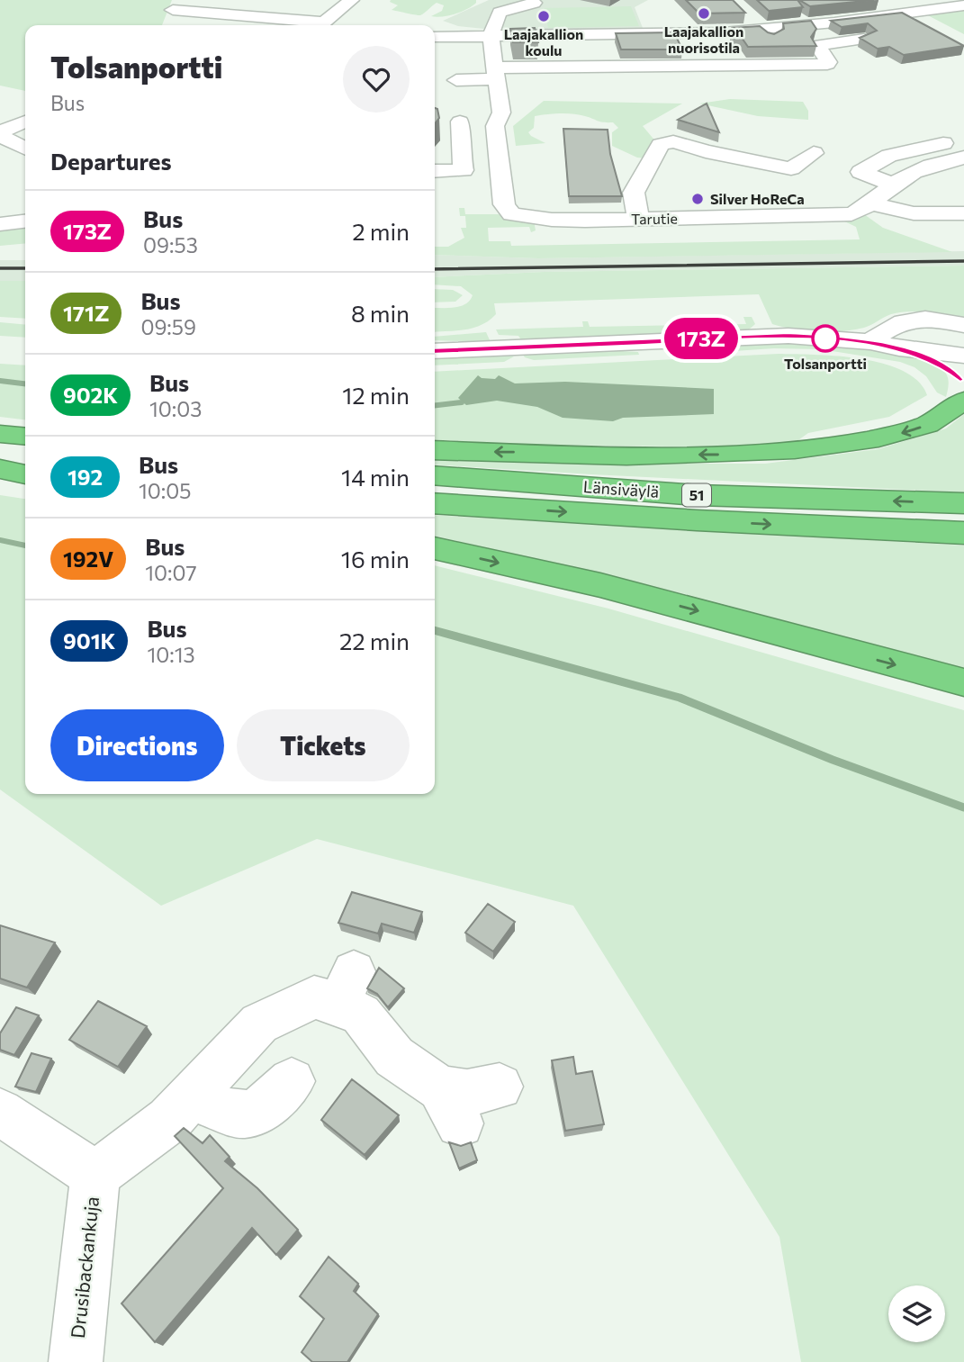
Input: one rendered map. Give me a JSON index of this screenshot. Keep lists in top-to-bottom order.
{
  "streets": {
    "highway": ["Länsiväylä", "51"],
    "street": ["Tarutie", "Drusibackankuja"]
  },
  "places": [
    "Laajakallion nuorisotila",
    "Laajakallion koulu",
    "Silver HoReCa",
    "Tolsanportti"
  ],
  "lines": ["bus line 173Z"],
  "page": {
    "on_map": "173Z",
    "heading": [
      ["Tolsanportti", "Bus"],
      "Departures"
    ],
    "list": [
      {
        "mark": "173Z",
        "name": "Bus",
        "note": "09:53",
        "value": "2 min"
      },
      {
        "mark": "171Z",
        "name": "Bus",
        "note": "09:59",
        "value": "8 min"
      },
      {
        "mark": "902K",
        "name": "Bus",
        "note": "10:03",
        "value": "12 min"
      },
      {
        "mark": "192",
        "name": "Bus",
        "note": "10:05",
        "value": "14 min"
      },
      {
        "mark": "192V",
        "name": "Bus",
        "note": "10:07",
        "value": "16 min"
      },
      {
        "mark": "901K",
        "name": "Bus",
        "note": "10:13",
        "value": "22 min"
      }
    ],
    "buttons": ["Directions", "Tickets"]
  }
}
